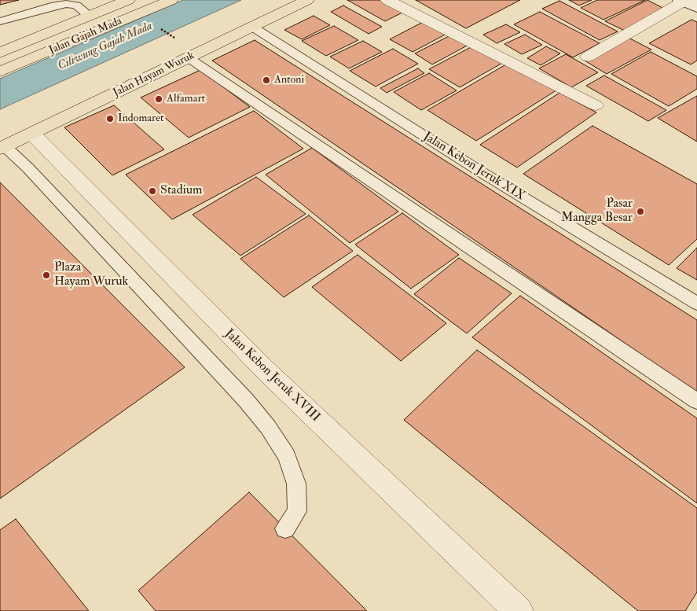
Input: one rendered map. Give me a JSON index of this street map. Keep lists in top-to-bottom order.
{
  "streets": {
    "main road": ["Jalan Gajah Mada", "Jalan Hayam Wuruk"],
    "street": ["Jalan Kebon Jeruk XVIII"],
    "lane": ["Jalan Kebon Jeruk XIX"]
  },
  "crossings": [
    ["Jalan Hayam Wuruk", "Jalan Kebon Jeruk XIX"],
    ["Jalan Hayam Wuruk", "Jalan Kebon Jeruk XVIII"]
  ],
  "water": ["Ciliwung Gajah Mada"],
  "places": [
    "Antoni",
    "Alfamart",
    "Indomaret",
    "Stadium",
    "Pasar Mangga Besar",
    "Plaza Hayam Wuruk"
  ]
}
